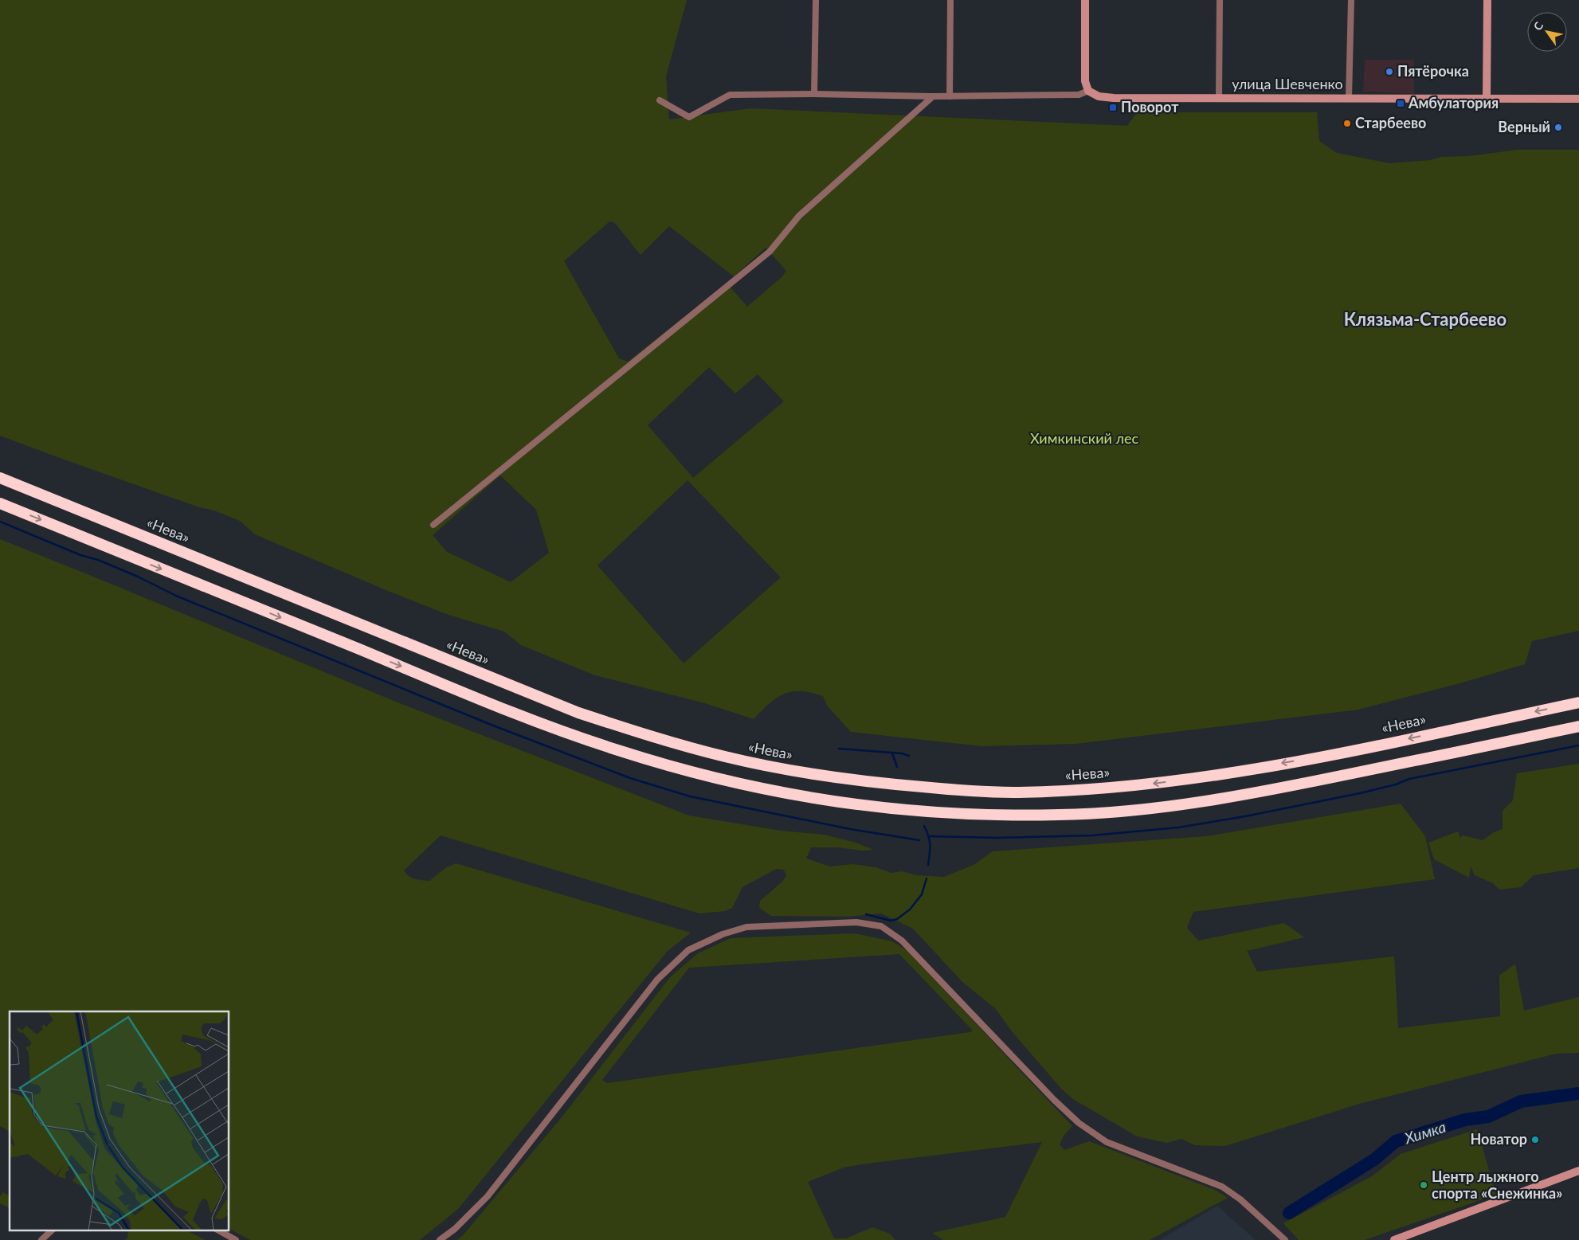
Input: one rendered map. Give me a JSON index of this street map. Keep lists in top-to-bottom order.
{
  "streets": {
    "highway": ["«Нева»"],
    "main road": ["улица Шевченко"]
  },
  "districts": ["Клязьма-Старбеево"],
  "water": ["Химка"],
  "parks": ["Химкинский лес"],
  "places": {
    "other": [
      "Пятёрочка",
      "Старбеево",
      "Верный",
      "Новатор",
      "Центр лыжного спорта «Снежинка»"
    ],
    "transit": ["Амбулатория", "Поворот"]
  },
  "north": "top left"
}
